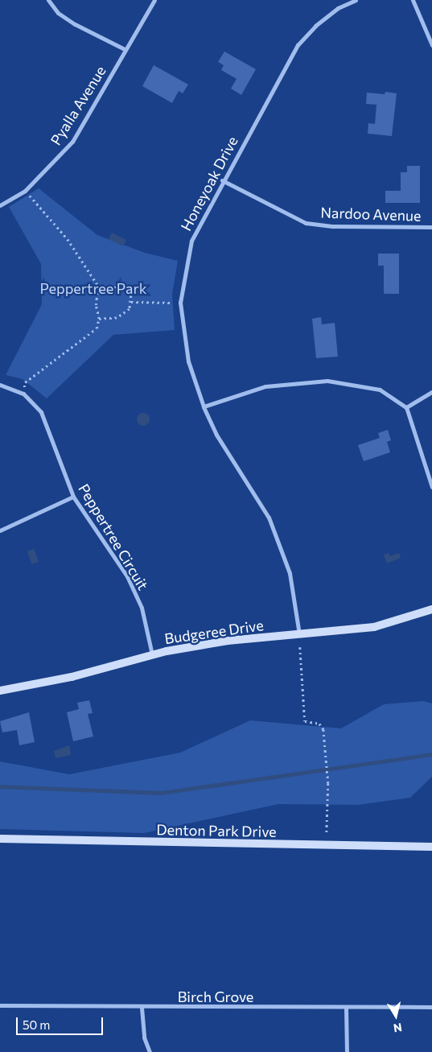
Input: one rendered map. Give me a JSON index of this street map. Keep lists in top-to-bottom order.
{
  "streets": {
    "street": [
      "Pyalla Avenue",
      "Honeyoak Drive",
      "Nardoo Avenue",
      "Peppertree Circuit",
      "Budgeree Drive",
      "Denton Park Drive",
      "Birch Grove"
    ]
  },
  "crossings": [
    ["Honeyoak Drive", "Nardoo Avenue"],
    ["Honeyoak Drive", "Budgeree Drive"],
    ["Peppertree Circuit", "Budgeree Drive"]
  ],
  "parks": ["Peppertree Park"],
  "scale_bar": "50 m",
  "north": "bottom"
}
